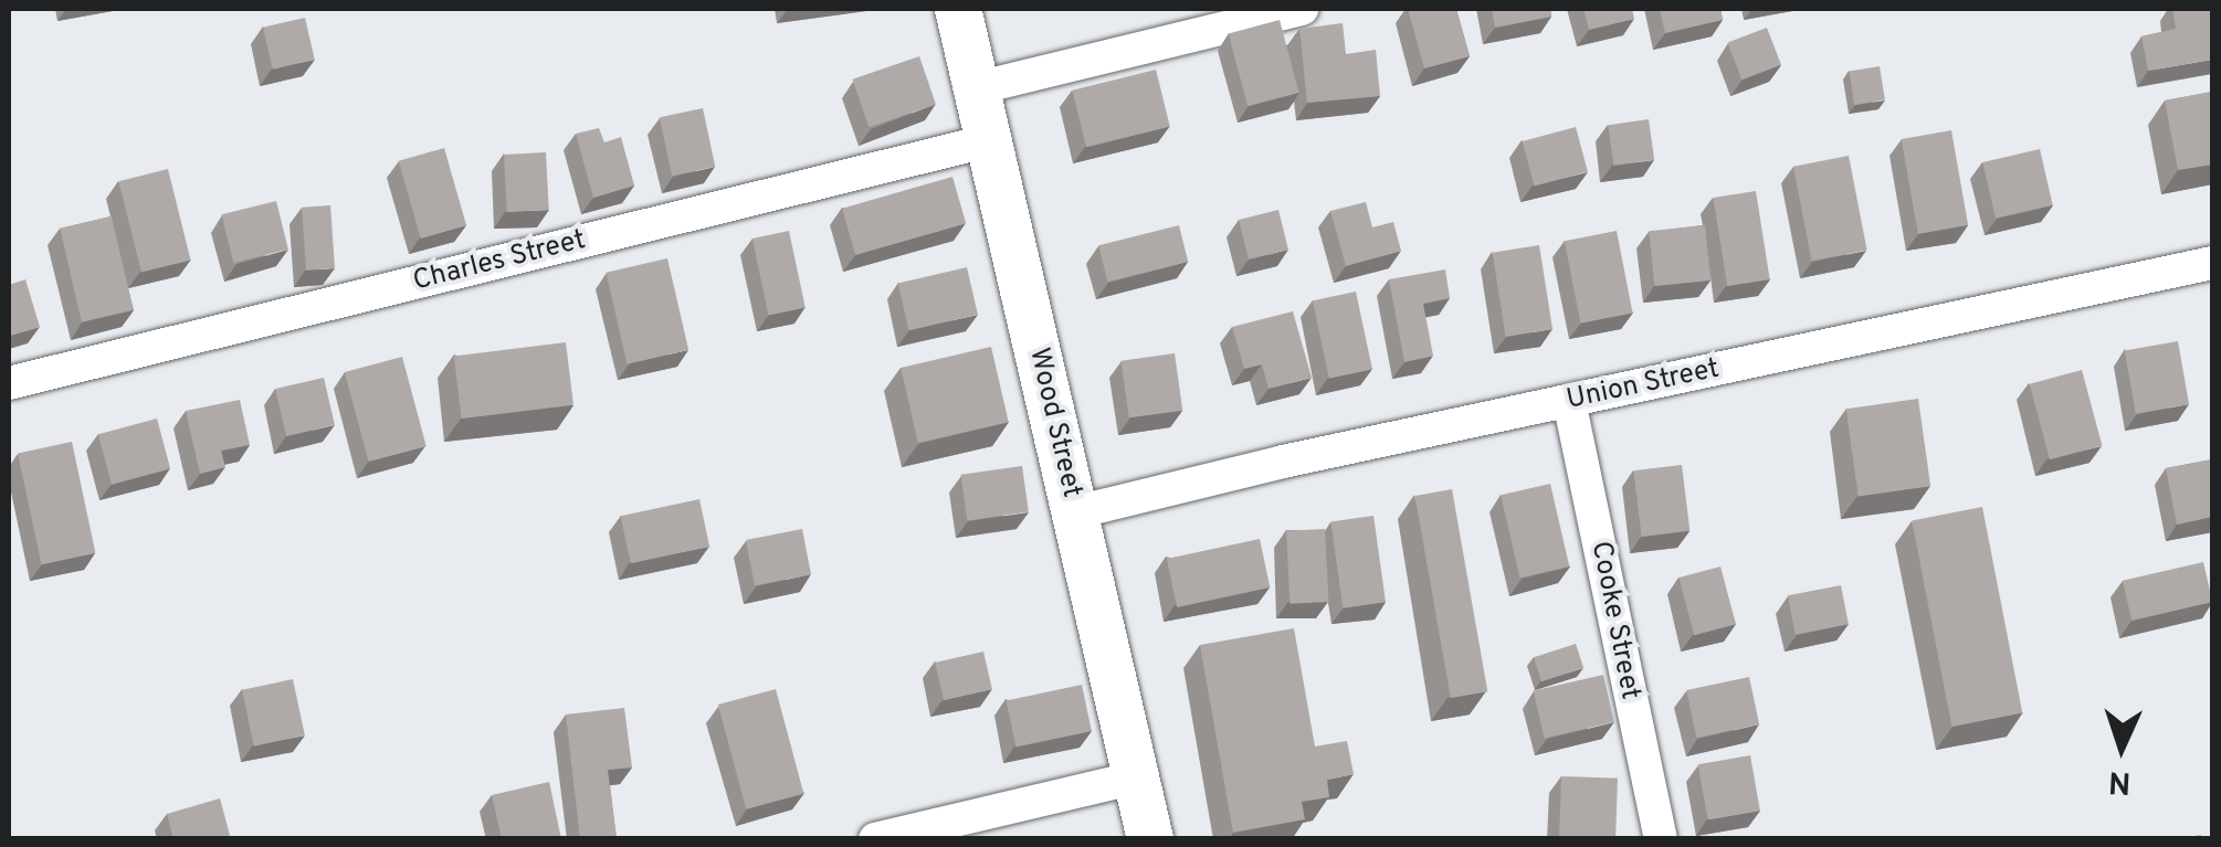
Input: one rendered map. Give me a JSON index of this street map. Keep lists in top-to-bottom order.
{
  "streets": {
    "main road": ["Wood Street"],
    "street": ["Charles Street", "Union Street", "Cooke Street"]
  },
  "crossings": [
    ["Charles Street", "Wood Street"],
    ["Union Street", "Wood Street"],
    ["Union Street", "Cooke Street"]
  ],
  "north": "bottom"
}
